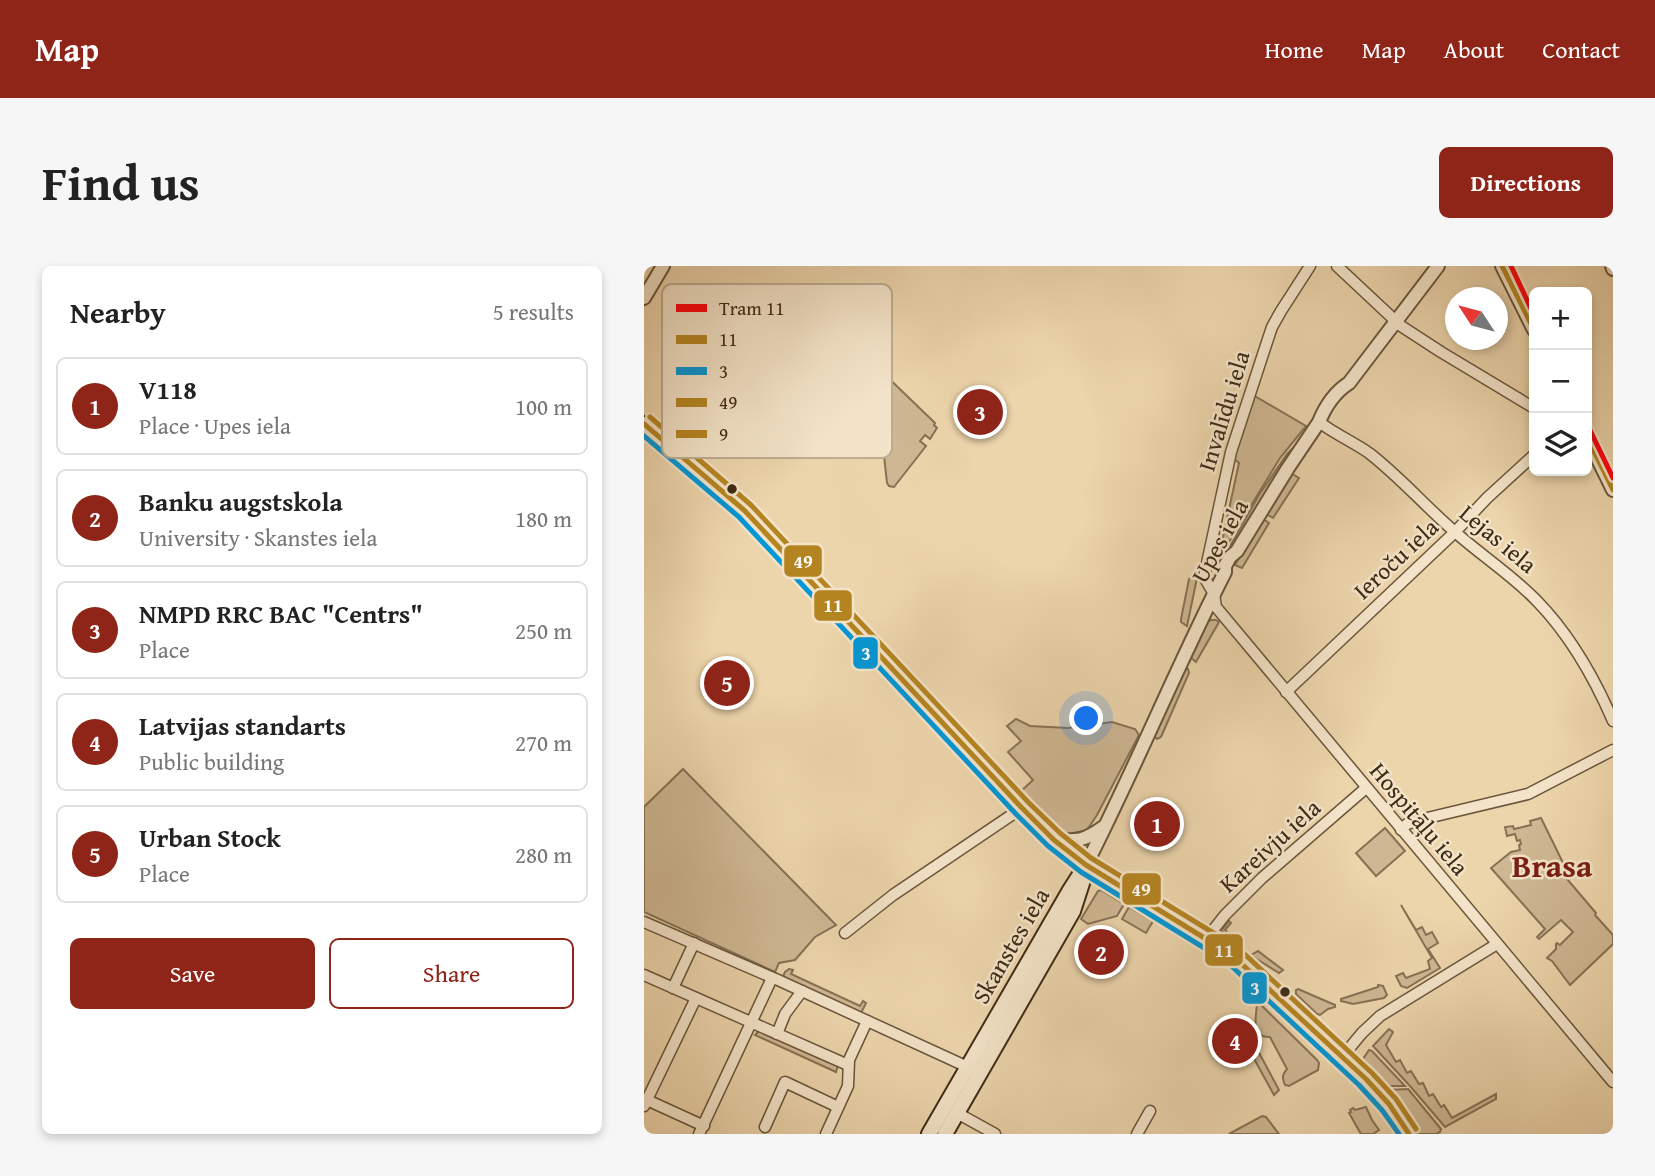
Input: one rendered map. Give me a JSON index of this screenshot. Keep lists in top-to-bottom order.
{
  "streets": {
    "main road": ["Skanstes iela"],
    "street": [
      "Invalīdu iela",
      "Lejas iela",
      "Upes iela",
      "Ieroču iela",
      "Hospitāļu iela",
      "Kareivju iela"
    ]
  },
  "crossings": [
    ["Invalīdu iela", "Hospitāļu iela"],
    ["Lejas iela", "Upes iela"],
    ["Lejas iela", "Ieroču iela"],
    ["Upes iela", "Hospitāļu iela"],
    ["Upes iela", "Skanstes iela"],
    ["Ieroču iela", "Hospitāļu iela"],
    ["Hospitāļu iela", "Kareivju iela"]
  ],
  "districts": ["Brasa"],
  "lines": [
    "tram line 11",
    "transit line 9",
    "transit line 49",
    "transit line 11",
    "transit line 3"
  ],
  "legend": [
    "Tram 11",
    "11",
    "3",
    "49",
    "9"
  ],
  "north": "top left",
  "page": {
    "header": "Map",
    "nav": [
      "Home",
      "Map",
      "About",
      "Contact"
    ],
    "title": "Find us",
    "buttons": [
      "Directions",
      ["Save", "Share"]
    ],
    "heading": ["Nearby", "5 results"],
    "map_buttons": ["+", "−"],
    "list": [
      {
        "mark": "1",
        "name": "V118",
        "note": "Place · Upes iela",
        "value": "100 m"
      },
      {
        "mark": "2",
        "name": "Banku augstskola",
        "note": "University · Skanstes iela",
        "value": "180 m"
      },
      {
        "mark": "3",
        "name": "NMPD RRC BAC \"Centrs\"",
        "note": "Place",
        "value": "250 m"
      },
      {
        "mark": "4",
        "name": "Latvijas standarts",
        "note": "Public building",
        "value": "270 m"
      },
      {
        "mark": "5",
        "name": "Urban Stock",
        "note": "Place",
        "value": "280 m"
      }
    ],
    "pins": [
      "3",
      "5",
      "1",
      "2",
      "4"
    ]
  }
}
